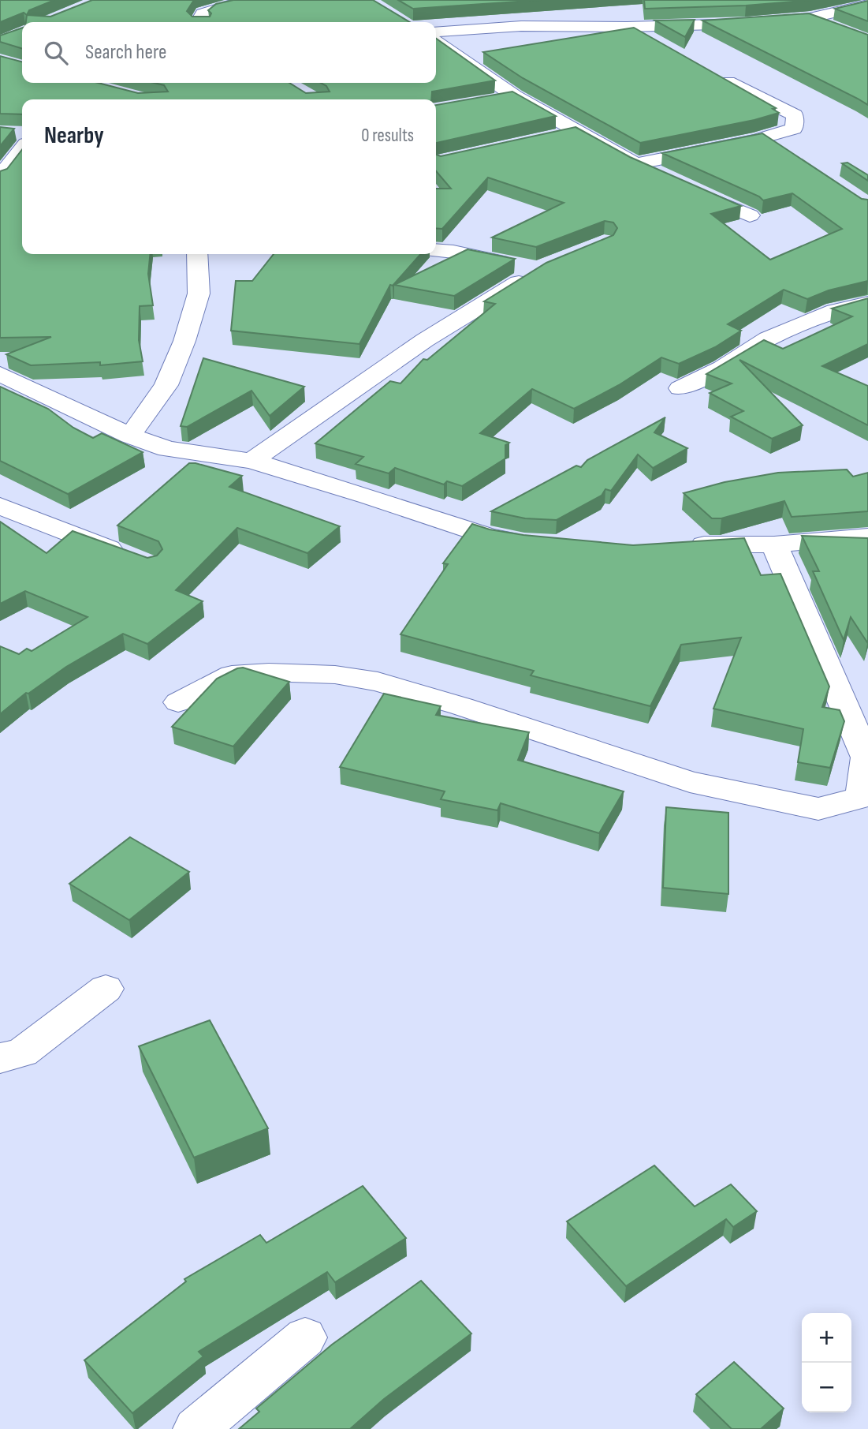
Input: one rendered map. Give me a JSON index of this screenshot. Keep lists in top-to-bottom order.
{
  "page": {
    "search": "Search here",
    "heading": ["Nearby", "0 results"],
    "map_buttons": ["+", "−"]
  }
}
